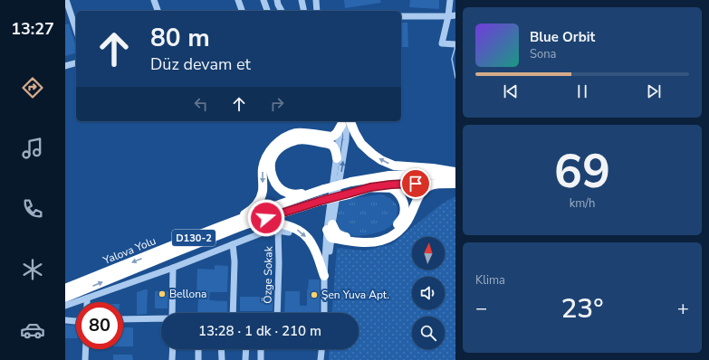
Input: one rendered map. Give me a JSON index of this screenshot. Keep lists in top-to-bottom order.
{
  "streets": {
    "highway": ["D130-2", "Yalova Yolu"],
    "street": ["Özge Sokak"]
  },
  "places": ["Bellona", "Şen Yuva Apt."],
  "north": "top",
  "page": {
    "tabs": "13:27",
    "turn": ["80 m", "Düz devam et"],
    "song": ["Blue Orbit", "Sona"],
    "tile": [
      ["69", "km/h"],
      "Klima"
    ],
    "heat": ["−", "23°", "+"],
    "limit": "80",
    "trip": "13:28 · 1 dk · 210 m"
  }
}
